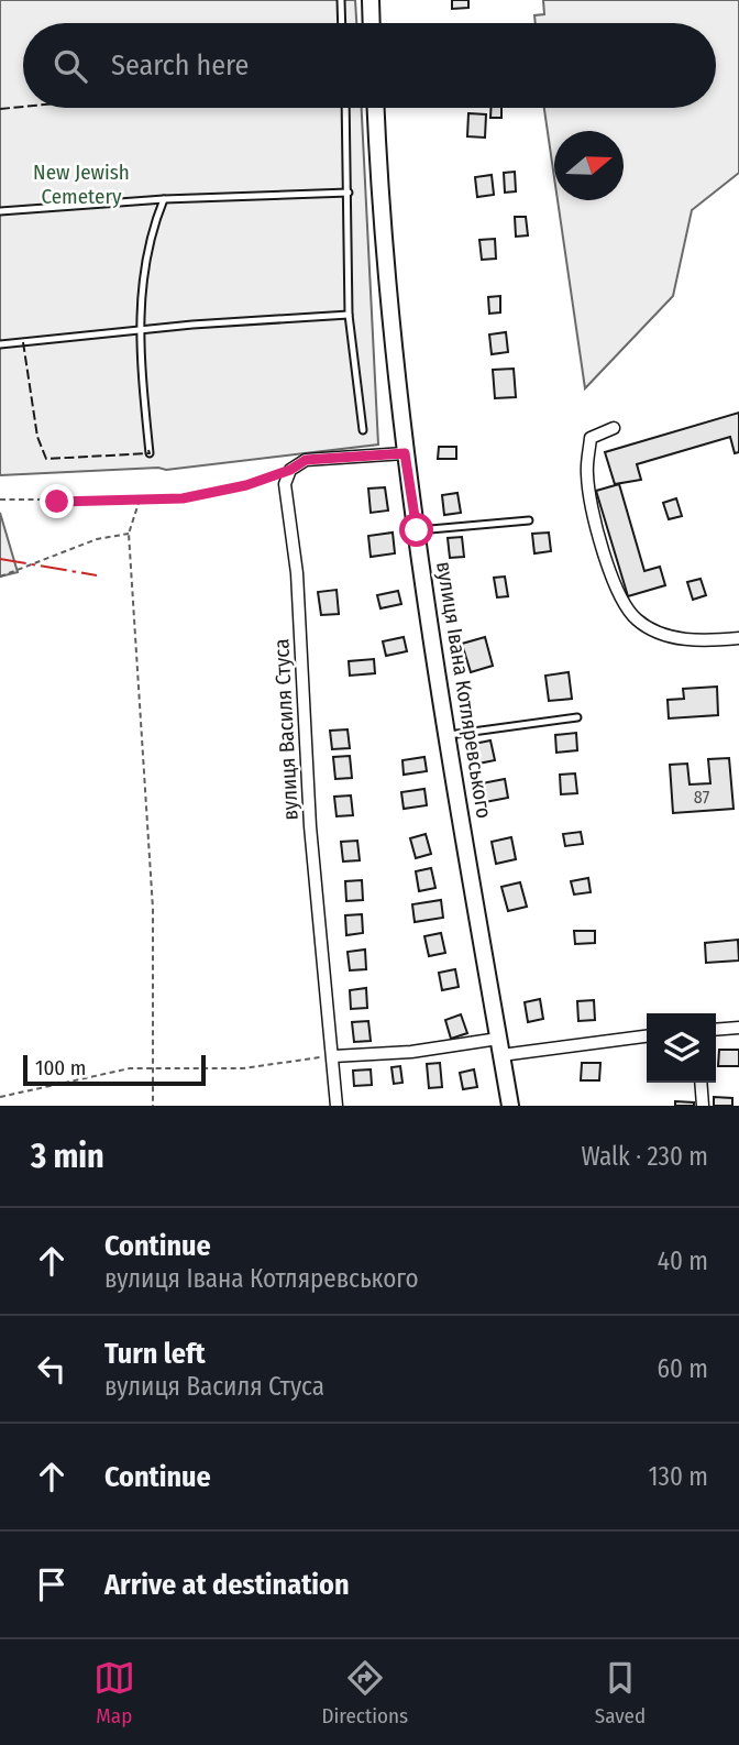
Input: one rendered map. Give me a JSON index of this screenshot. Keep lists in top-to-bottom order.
{
  "streets": {
    "street": ["вулиця Івана Котляревського", "вулиця Василя Стуса"]
  },
  "parks": ["New Jewish Cemetery"],
  "house_numbers": ["87"],
  "scale_bar": "100 m",
  "north": "right",
  "page": {
    "search": "Search here",
    "scale": "100 m",
    "heading": ["3 min", "Walk · 230 m"],
    "list": [
      ["Continue", "вулиця Івана Котляревського", "40 m"],
      ["Turn left", "вулиця Василя Стуса", "60 m"],
      ["Continue", "130 m"],
      "Arrive at destination"
    ],
    "nav": ["Map", "Directions", "Saved"]
  }
}
